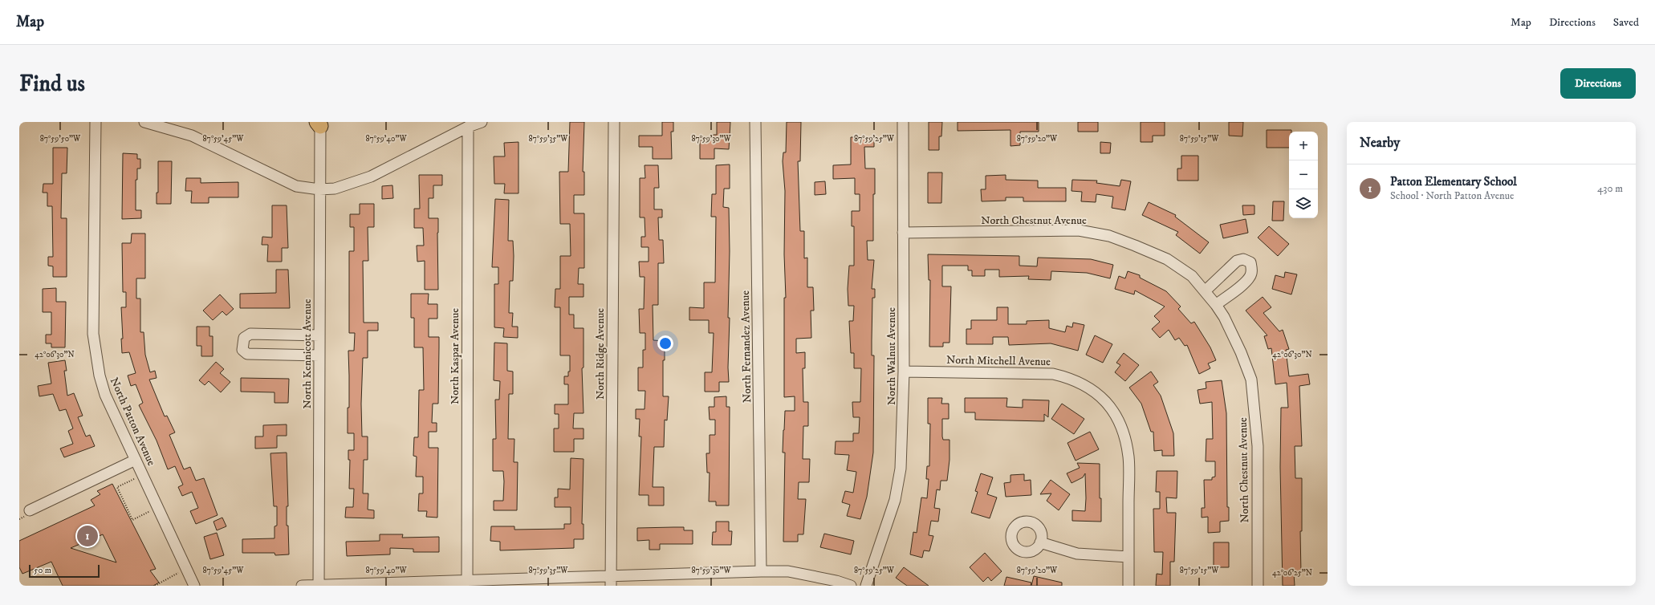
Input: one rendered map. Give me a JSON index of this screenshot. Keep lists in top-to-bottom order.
{
  "streets": {
    "street": [
      "North Chestnut Avenue",
      "North Fernandez Avenue",
      "North Kennicott Avenue",
      "North Ridge Avenue",
      "North Kaspar Avenue",
      "North Walnut Avenue",
      "North Mitchell Avenue",
      "North Patton Avenue"
    ]
  },
  "crossings": [
    ["North Chestnut Avenue", "North Walnut Avenue"],
    ["North Walnut Avenue", "North Mitchell Avenue"]
  ],
  "scale_bar": "50 m",
  "page": {
    "header": "Map",
    "nav": ["Map", "Directions", "Saved"],
    "buttons": "Directions",
    "title": "Find us",
    "heading": "Nearby",
    "map_buttons": ["+", "−"],
    "list": [
      {
        "mark": "1",
        "name": "Patton Elementary School",
        "note": "School · North Patton Avenue",
        "value": "430 m"
      }
    ],
    "pins": "1",
    "scale": "50 m"
  },
  "coordinates": [
    "87°59'50\"W",
    "87°59'45\"W",
    "87°59'40\"W",
    "87°59'35\"W",
    "87°59'30\"W",
    "87°59'25\"W",
    "87°59'20\"W",
    "87°59'15\"W",
    "42°06'30\"N",
    "42°06'25\"N"
  ]
}
